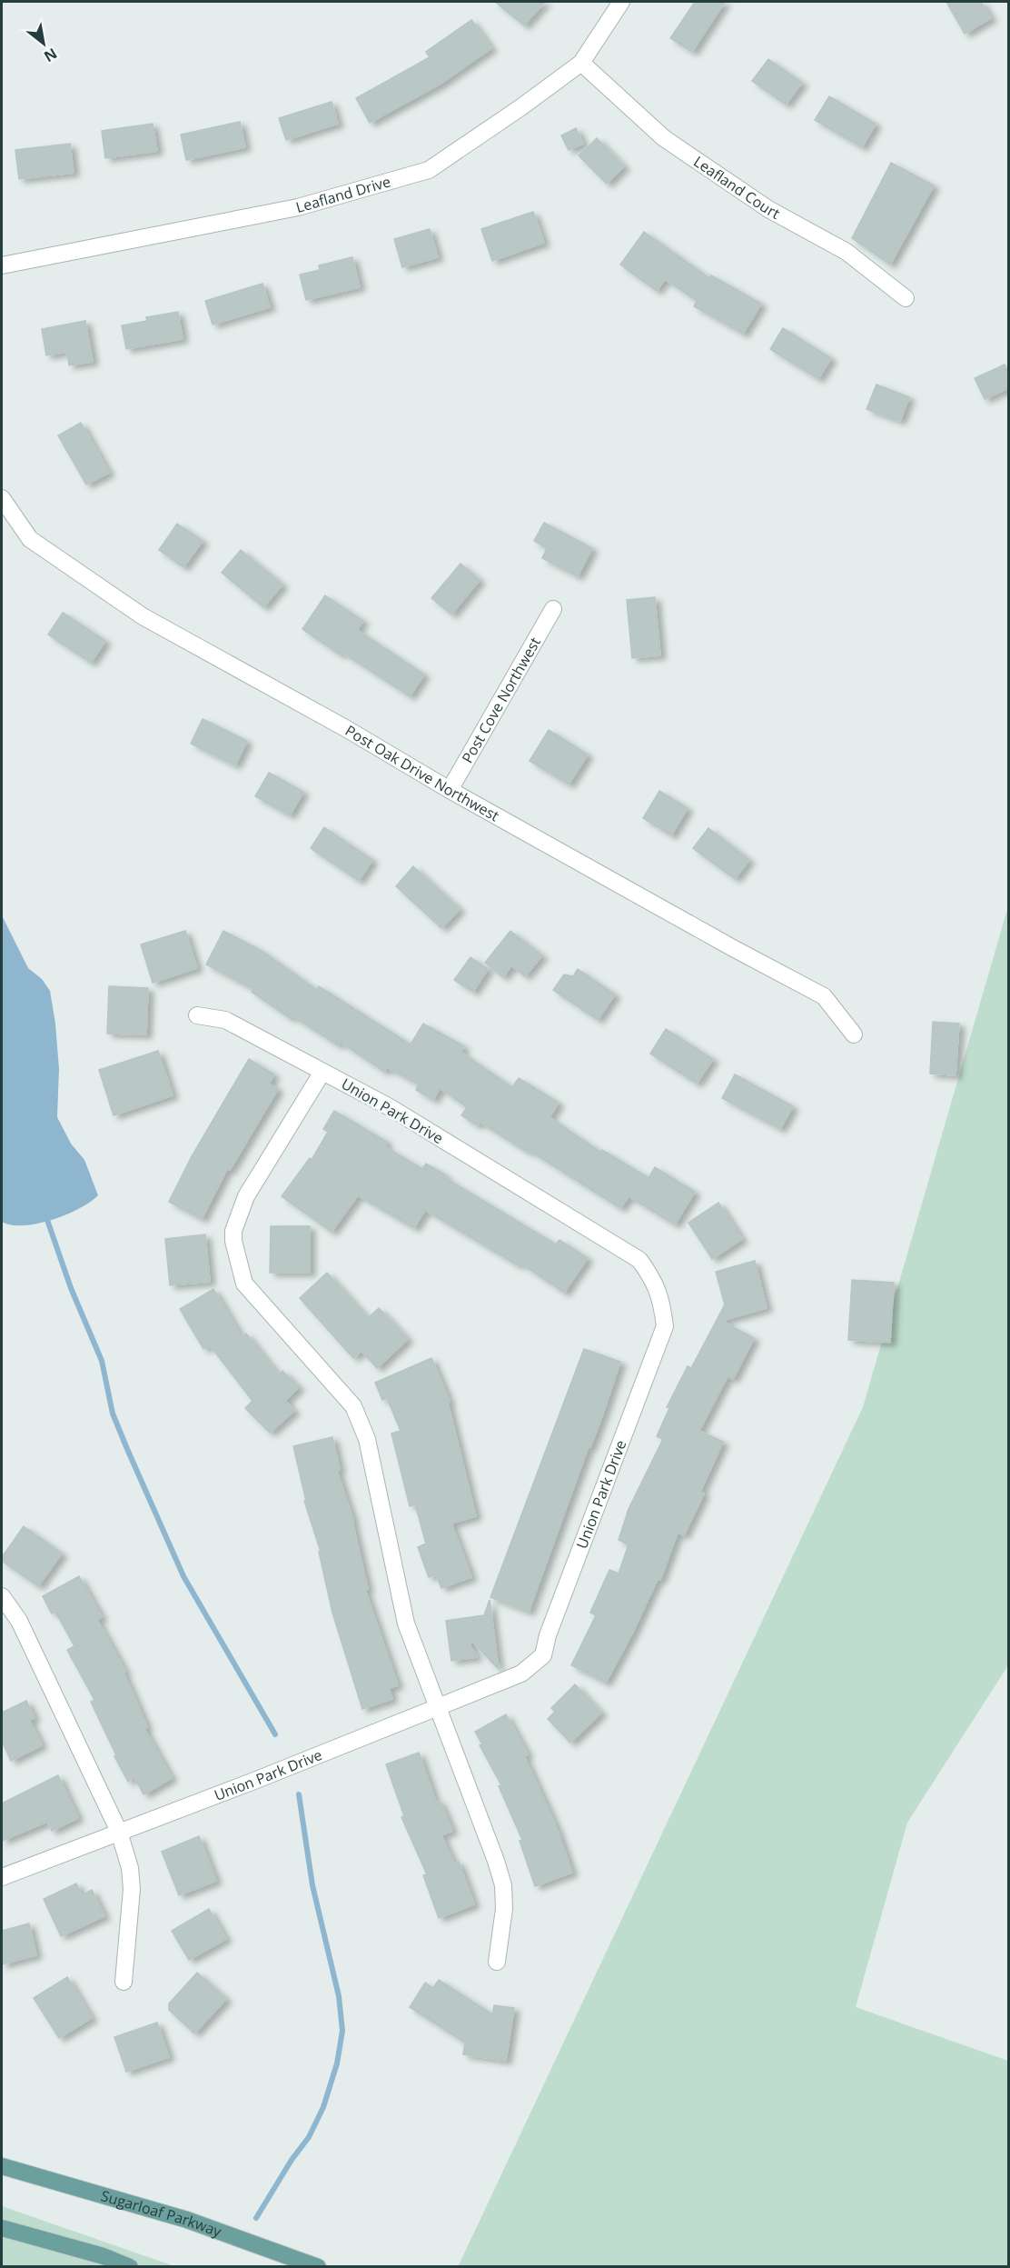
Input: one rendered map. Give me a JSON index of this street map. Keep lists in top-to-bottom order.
{
  "streets": {
    "main road": ["Sugarloaf Parkway"],
    "street": [
      "Leafland Court",
      "Leafland Drive",
      "Post Cove Northwest",
      "Post Oak Drive Northwest",
      "Union Park Drive"
    ]
  },
  "crossings": [
    ["Leafland Court", "Leafland Drive"],
    ["Post Cove Northwest", "Post Oak Drive Northwest"]
  ],
  "north": "bottom right"
}
